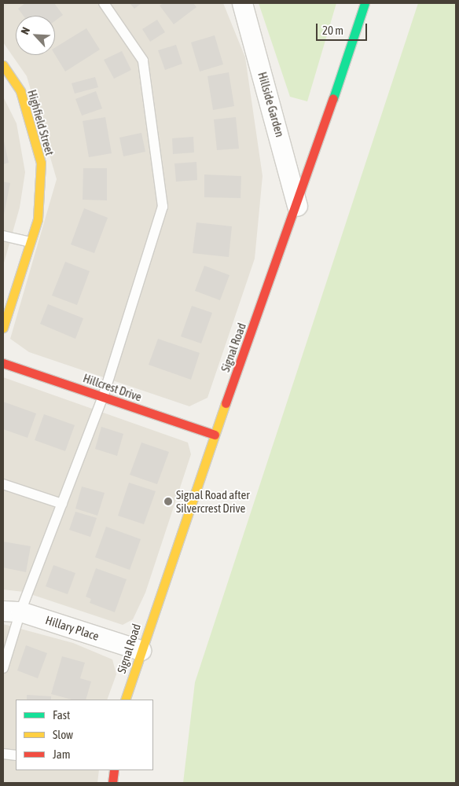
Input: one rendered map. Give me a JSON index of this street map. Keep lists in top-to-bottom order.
{
  "streets": {
    "street": [
      "Hillside Garden",
      "Highfield Street",
      "Signal Road",
      "Hillcrest Drive",
      "Hillary Place"
    ]
  },
  "crossings": [
    ["Hillside Garden", "Signal Road"],
    ["Signal Road", "Hillcrest Drive"],
    ["Signal Road", "Hillary Place"]
  ],
  "places": ["Signal Road after Silvercrest Drive"],
  "legend": ["Fast", "Slow", "Jam"],
  "scale_bar": "20 m",
  "north": "top left"
}
